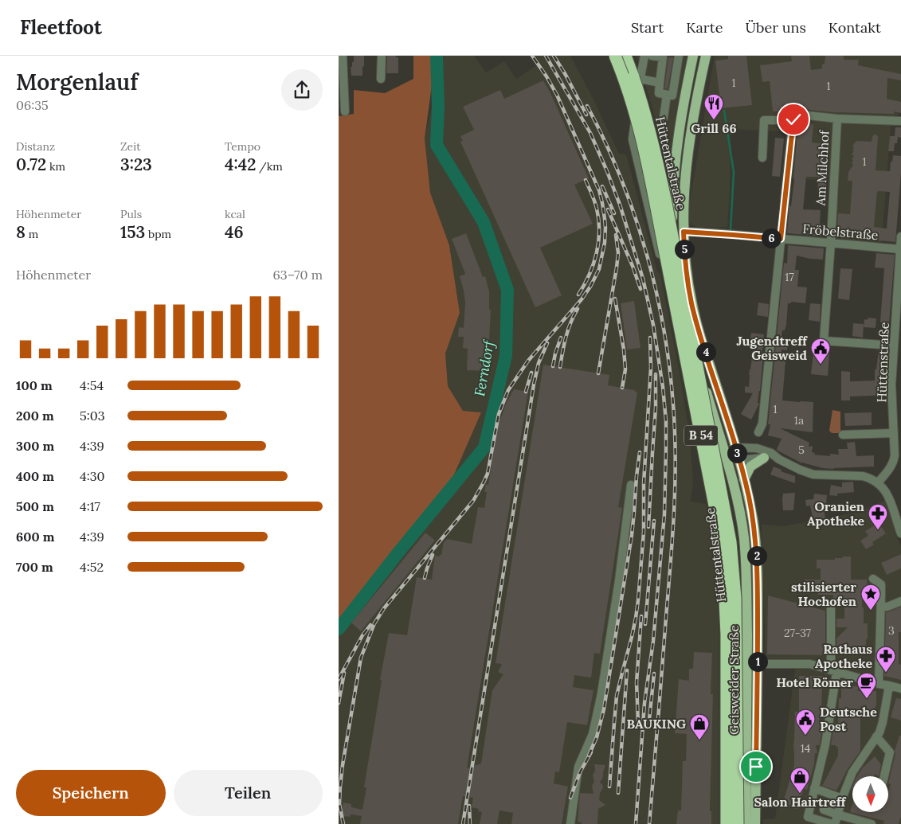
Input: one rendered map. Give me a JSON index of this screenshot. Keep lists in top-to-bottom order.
{
  "streets": {
    "highway": ["Hüttentalstraße", "B 54"],
    "main road": ["Geisweider Straße"],
    "street": ["Am Milchhof", "Fröbelstraße", "Hüttenstraße"]
  },
  "crossings": [
    ["Am Milchhof", "Fröbelstraße"],
    ["Am Milchhof", "Hüttenstraße"],
    ["Fröbelstraße", "Hüttenstraße"],
    ["Fröbelstraße", "Geisweider Straße"]
  ],
  "water": ["Ferndorf"],
  "places": {
    "restaurant": ["Grill 66"],
    "public building": ["Jugendtreff Geisweid", "Deutsche Post"],
    "pharmacy": ["Oranien Apotheke", "Rathaus Apotheke"],
    "place": ["stilisierter Hochofen"],
    "cafe": ["Hotel Römer"],
    "shop": ["BAUKING", "Salon Hairtreff"]
  },
  "house_numbers": [
    "1",
    "1",
    "1",
    "17",
    "1",
    "1a",
    "5",
    "3",
    "27-37",
    "14"
  ],
  "north": "bottom",
  "page": {
    "header": "Fleetfoot",
    "nav": [
      "Start",
      "Karte",
      "Über uns",
      "Kontakt"
    ],
    "heading": ["Morgenlauf", "06:35"],
    "stats": [
      ["Distanz", "0.72 km"],
      ["Zeit", "3:23"],
      ["Tempo", "4:42 /km"],
      ["Höhenmeter", "8 m"],
      ["Puls", "153 bpm"],
      ["kcal", "46"]
    ],
    "pins": [
      "6",
      "5",
      "4",
      "3",
      "2",
      "1"
    ],
    "chart": ["Höhenmeter", "63–70 m"],
    "list": [
      {
        "name": "100 m",
        "note": "4:54"
      },
      {
        "name": "200 m",
        "note": "5:03"
      },
      {
        "name": "300 m",
        "note": "4:39"
      },
      {
        "name": "400 m",
        "note": "4:30"
      },
      {
        "name": "500 m",
        "note": "4:17"
      },
      {
        "name": "600 m",
        "note": "4:39"
      },
      {
        "name": "700 m",
        "note": "4:52"
      }
    ],
    "buttons": ["Speichern", "Teilen"]
  }
}
